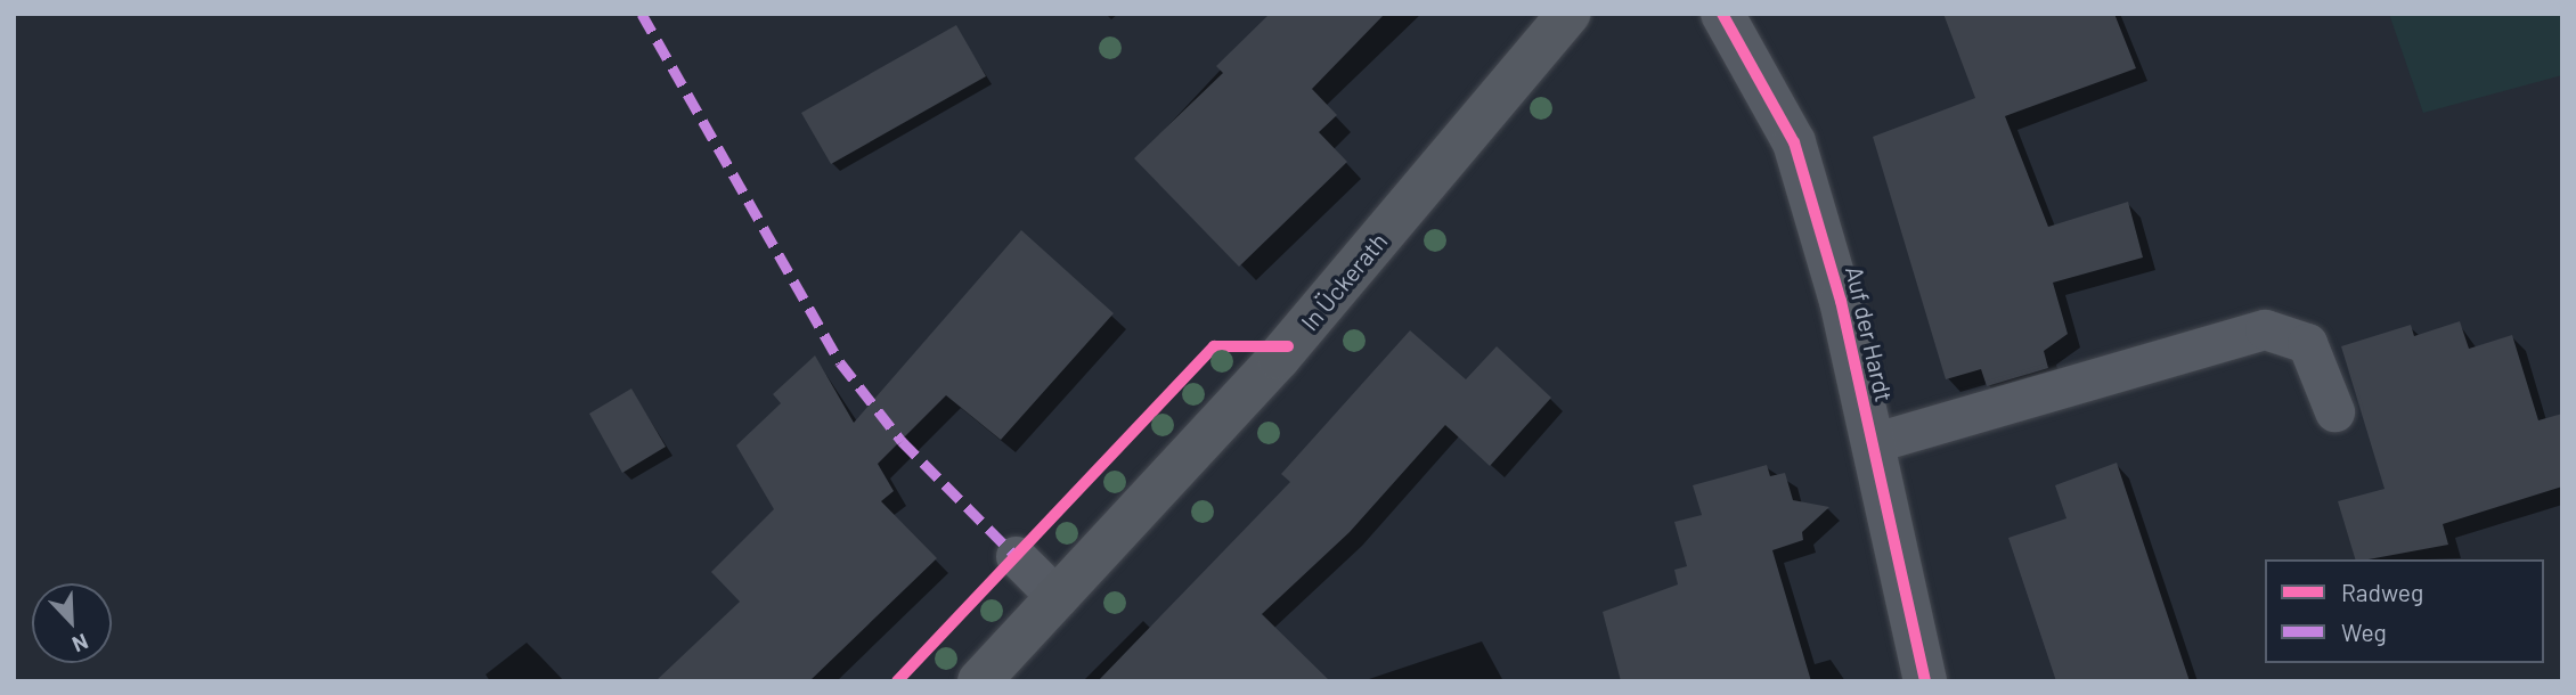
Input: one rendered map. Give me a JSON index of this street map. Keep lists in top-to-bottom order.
{
  "streets": {
    "main road": ["In Ückerath"],
    "street": ["Auf der Hardt"]
  },
  "legend": ["Radweg", "Weg"],
  "north": "bottom right"
}
